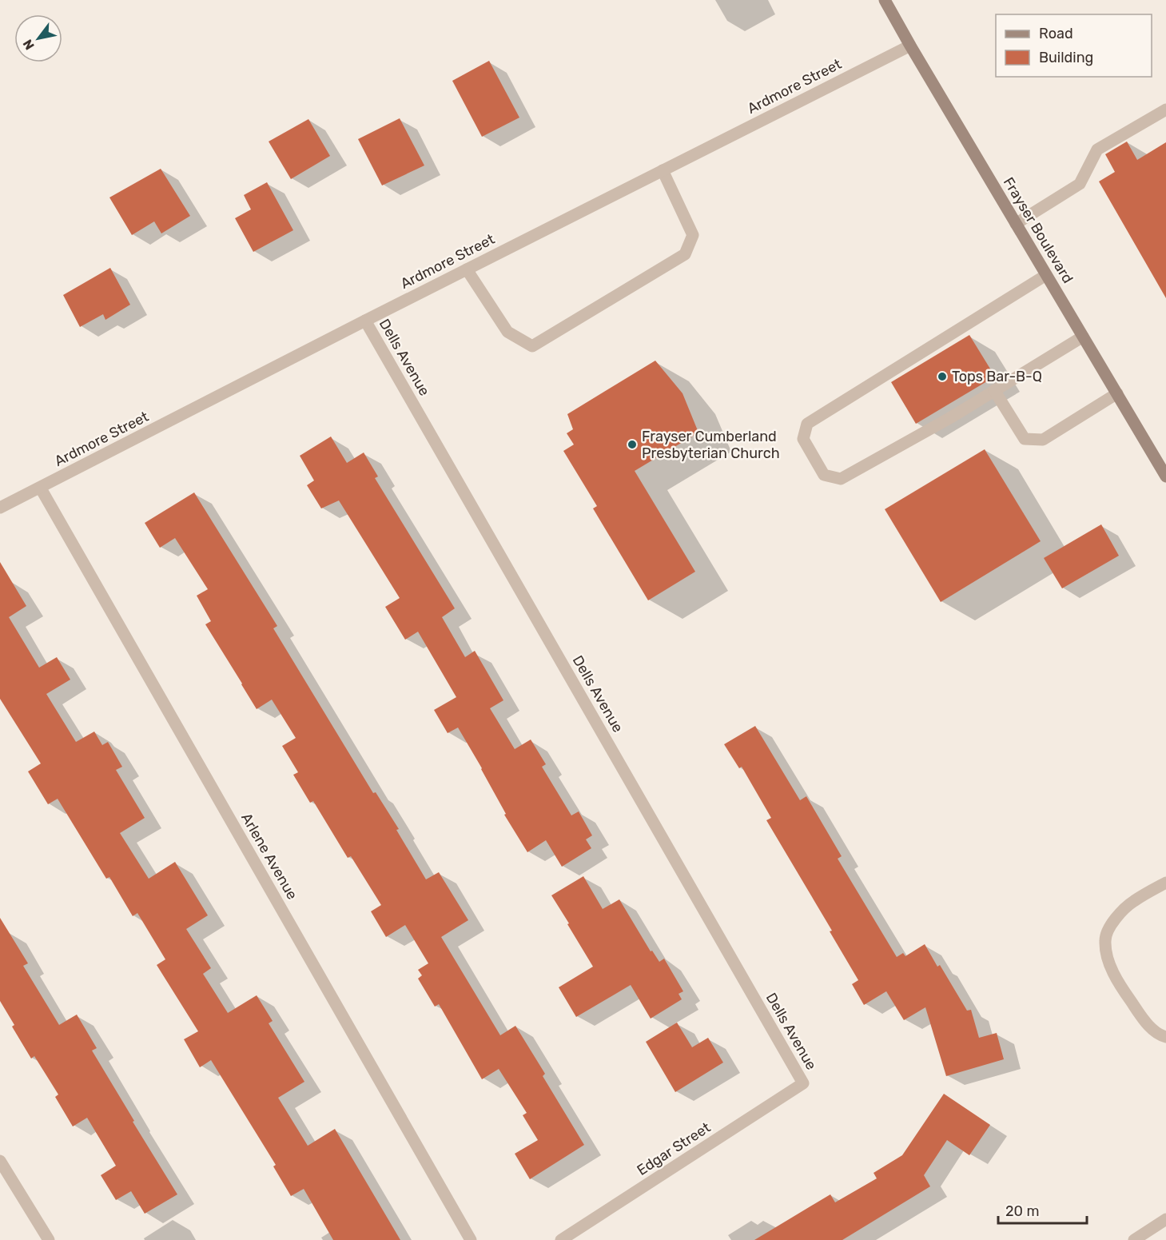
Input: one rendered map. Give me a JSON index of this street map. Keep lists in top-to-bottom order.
{
  "streets": {
    "main road": ["Frayser Boulevard"],
    "street": [
      "Ardmore Street",
      "Dells Avenue",
      "Arlene Avenue",
      "Edgar Street"
    ]
  },
  "crossings": [
    ["Ardmore Street", "Frayser Boulevard"],
    ["Ardmore Street", "Dells Avenue"],
    ["Ardmore Street", "Arlene Avenue"],
    ["Dells Avenue", "Edgar Street"]
  ],
  "places": ["Tops Bar-B-Q", "Frayser Cumberland Presbyterian Church"],
  "legend": ["Road", "Building"],
  "scale_bar": "20 m",
  "north": "bottom left"
}
